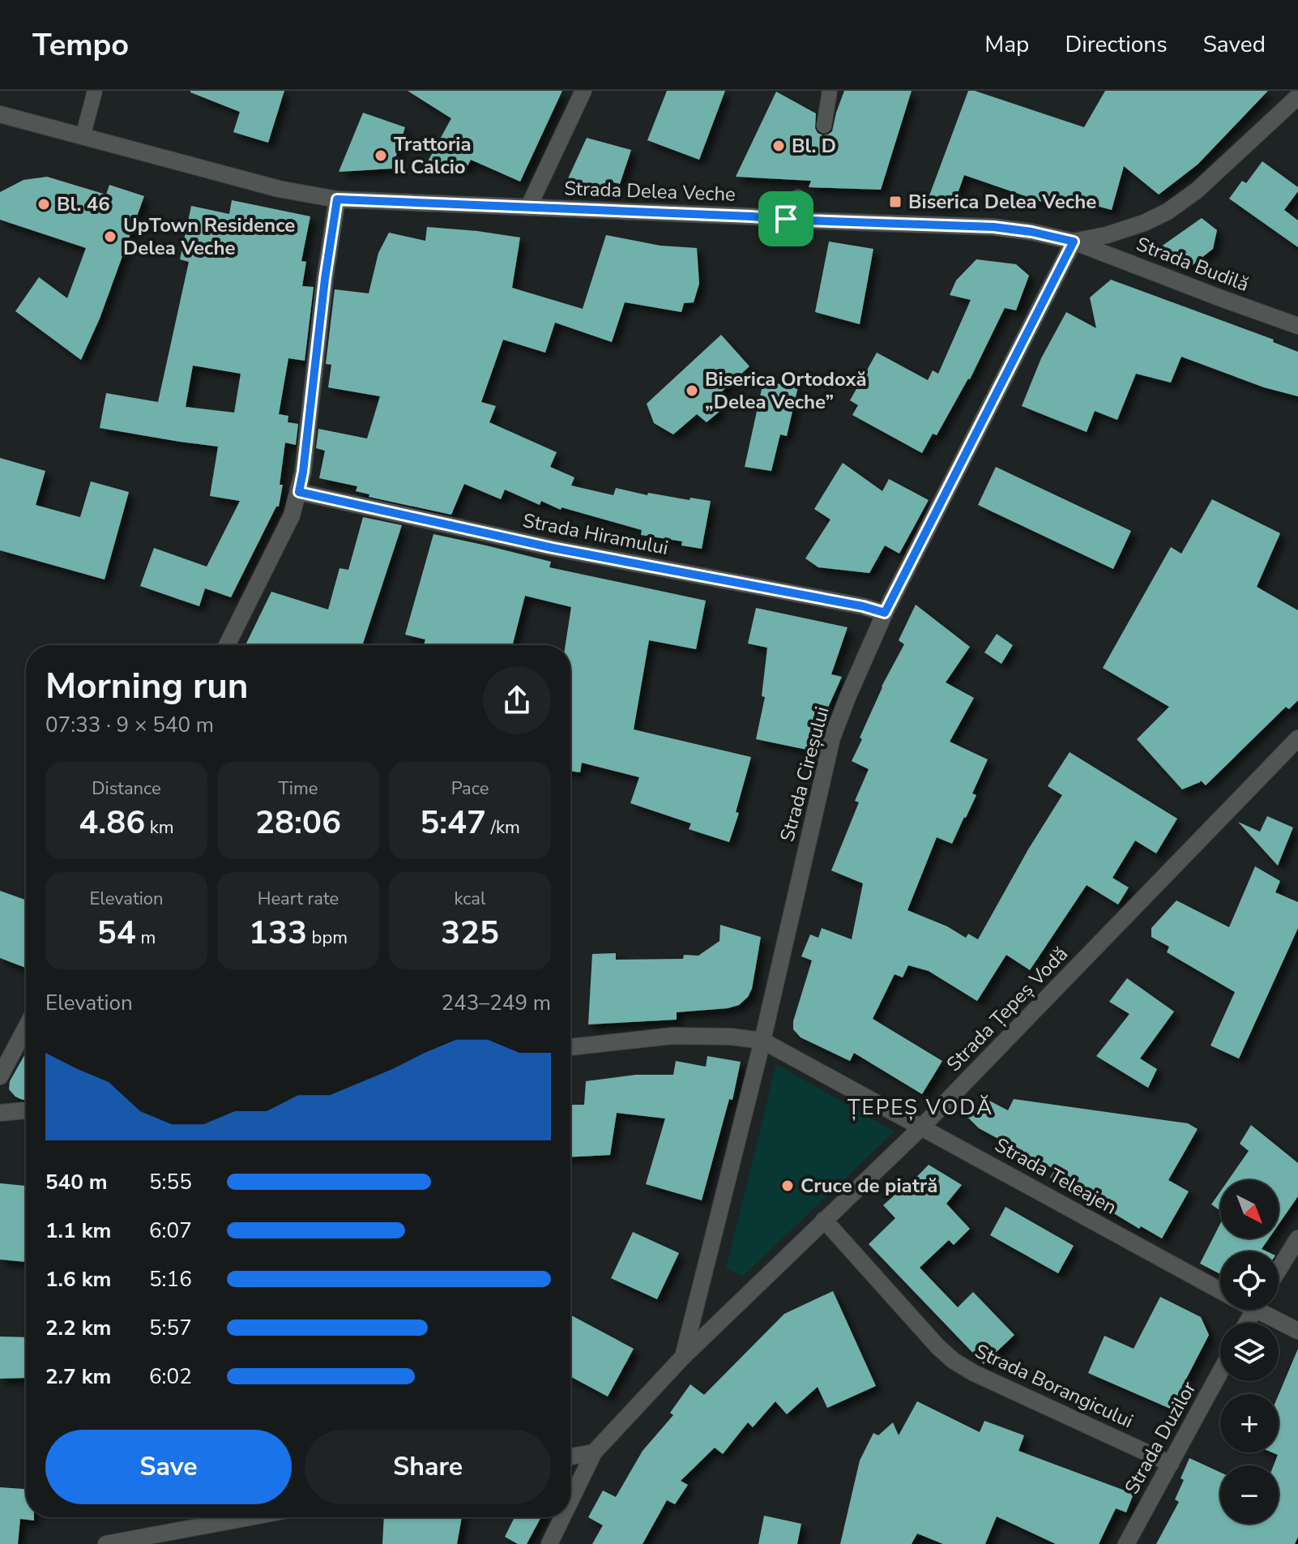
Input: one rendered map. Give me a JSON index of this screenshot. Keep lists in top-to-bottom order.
{
  "streets": {
    "street": [
      "Strada Delea Veche",
      "Strada Budilă",
      "Strada Hiramului",
      "Strada Cireșului",
      "Strada Țepeș Vodă",
      "Strada Teleajen",
      "Strada Borangicului",
      "Strada Duzilor"
    ]
  },
  "crossings": [
    ["Strada Delea Veche", "Strada Budilă"],
    ["Strada Delea Veche", "Strada Cireșului"],
    ["Strada Budilă", "Strada Cireșului"],
    ["Strada Hiramului", "Strada Cireșului"],
    ["Strada Cireșului", "Strada Țepeș Vodă"],
    ["Strada Cireșului", "Strada Teleajen"],
    ["Strada Țepeș Vodă", "Strada Teleajen"],
    ["Strada Țepeș Vodă", "Strada Borangicului"],
    ["Strada Borangicului", "Strada Duzilor"]
  ],
  "districts": ["ȚEPEȘ VODĂ"],
  "places": {
    "other": [
      "Bl. D",
      "Trattoria Il Calcio",
      "Bl. 46",
      "UpTown Residence Delea Veche",
      "Biserica Ortodoxă „Delea Veche”",
      "Cruce de piatră"
    ],
    "transit": ["Biserica Delea Veche"]
  },
  "north": "bottom right",
  "page": {
    "header": "Tempo",
    "nav": ["Map", "Directions", "Saved"],
    "heading": ["Morning run", "07:33 · 9 × 540 m"],
    "stats": [
      ["Distance", "4.86 km"],
      ["Time", "28:06"],
      ["Pace", "5:47 /km"],
      ["Elevation", "54 m"],
      ["Heart rate", "133 bpm"],
      ["kcal", "325"]
    ],
    "chart": ["Elevation", "243–249 m"],
    "list": [
      {
        "name": "540 m",
        "note": "5:55"
      },
      {
        "name": "1.1 km",
        "note": "6:07"
      },
      {
        "name": "1.6 km",
        "note": "5:16"
      },
      {
        "name": "2.2 km",
        "note": "5:57"
      },
      {
        "name": "2.7 km",
        "note": "6:02"
      }
    ],
    "map_buttons": ["+", "−"],
    "buttons": ["Save", "Share"]
  }
}
